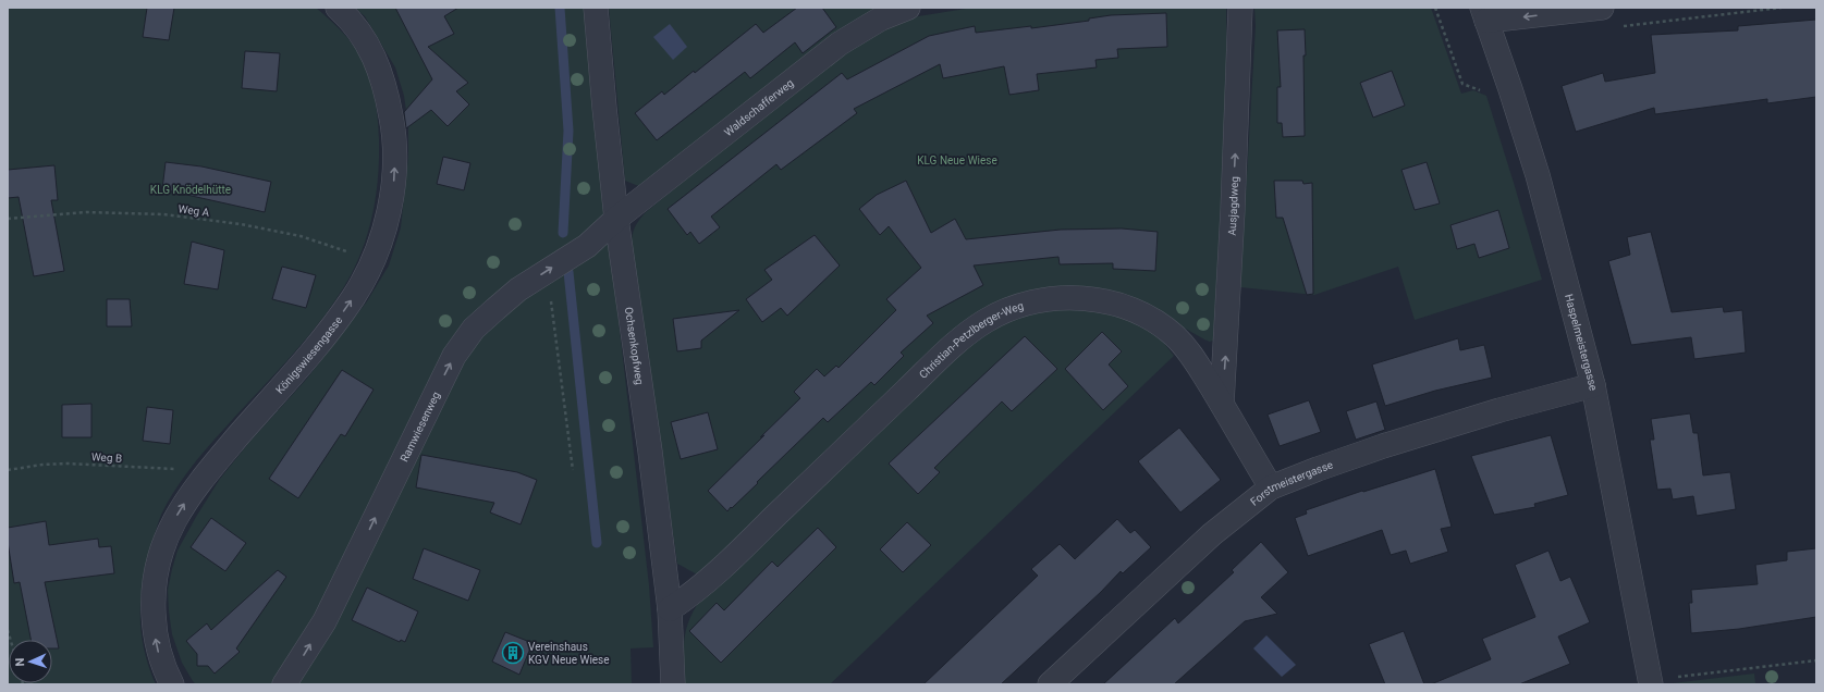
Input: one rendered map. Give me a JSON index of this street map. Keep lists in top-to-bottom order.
{
  "streets": {
    "street": [
      "Waldschafferweg",
      "Ausjagdweg",
      "Christian-Petzlberger-Weg",
      "Haspelmeistergasse",
      "Ochsenkopfweg",
      "Königswiesengasse",
      "Ramwiesenweg",
      "Forstmeistergasse"
    ],
    "path": ["Weg A", "Weg B"]
  },
  "crossings": [
    ["Waldschafferweg", "Ochsenkopfweg"],
    ["Waldschafferweg", "Ramwiesenweg"],
    ["Ausjagdweg", "Christian-Petzlberger-Weg"],
    ["Weg A", "Königswiesengasse"],
    ["Christian-Petzlberger-Weg", "Ochsenkopfweg"],
    ["Christian-Petzlberger-Weg", "Forstmeistergasse"],
    ["Haspelmeistergasse", "Forstmeistergasse"],
    ["Ochsenkopfweg", "Ramwiesenweg"],
    ["Königswiesengasse", "Weg B"]
  ],
  "one_way": ["Ausjagdweg", "Königswiesengasse", "Ramwiesenweg"],
  "parks": ["KLG Neue Wiese", "KLG Knödelhütte"],
  "places": {
    "building": ["Vereinshaus KGV Neue Wiese"]
  },
  "north": "left"
}
